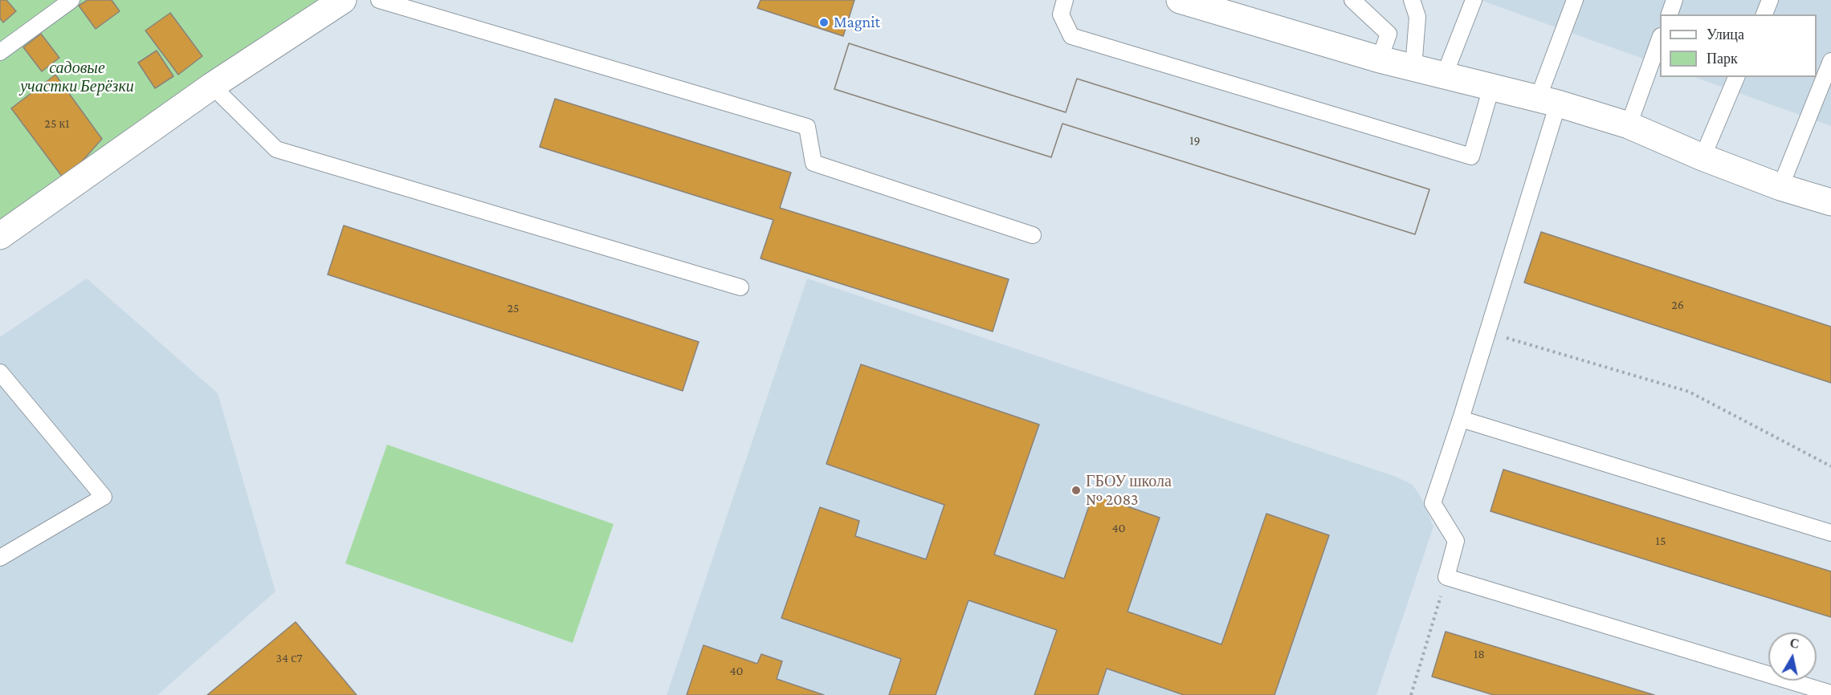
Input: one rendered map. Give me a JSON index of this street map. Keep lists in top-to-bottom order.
{
  "parks": ["садовые участки Берёзки"],
  "places": ["Magnit", "ГБОУ школа № 2083"],
  "house_numbers": [
    "25 к1",
    "19",
    "26",
    "25",
    "40",
    "15",
    "18",
    "34 с7",
    "40"
  ],
  "legend": ["Улица", "Парк"],
  "north": "top"
}
